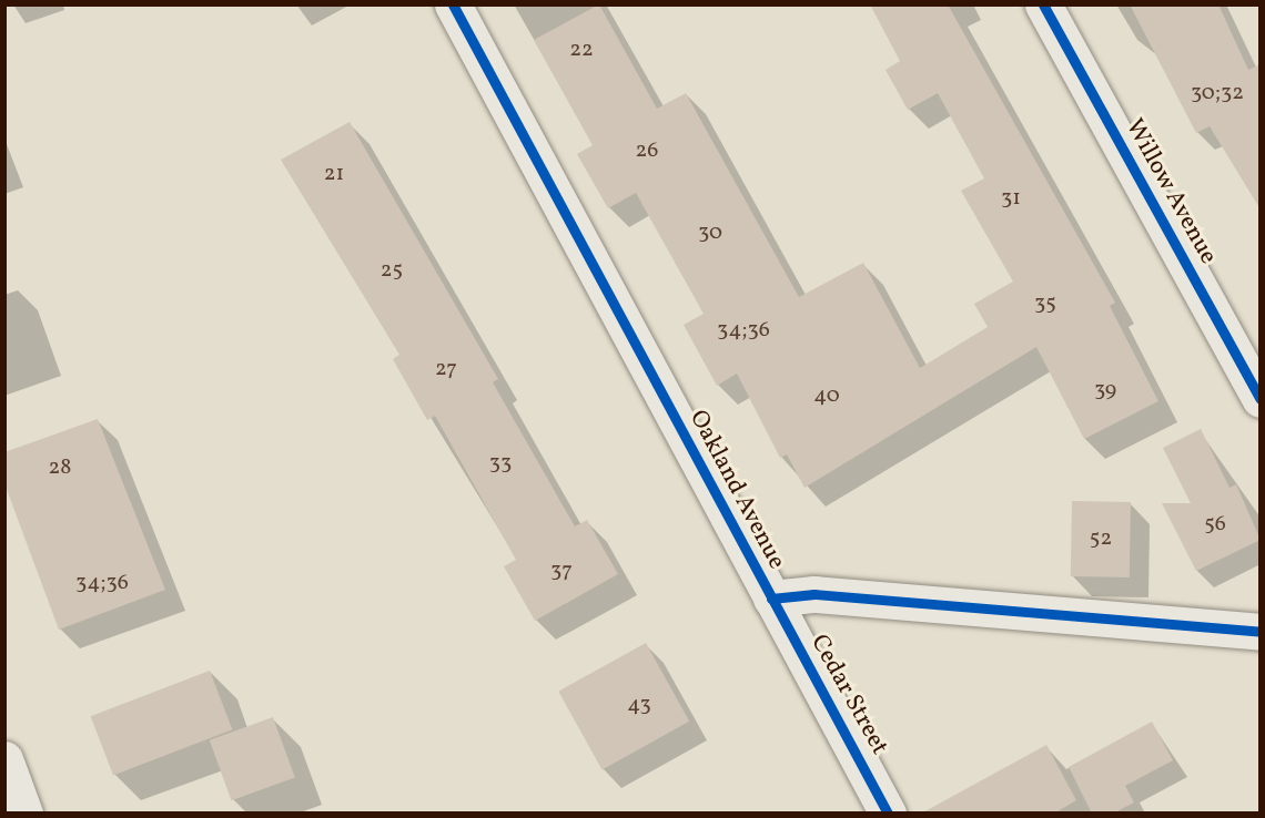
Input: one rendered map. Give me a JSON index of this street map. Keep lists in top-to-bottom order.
{
  "streets": {
    "street": ["Willow Avenue", "Oakland Avenue", "Cedar Street"]
  },
  "crossings": [
    ["Oakland Avenue", "Cedar Street"]
  ],
  "house_numbers": [
    "22",
    "30;32",
    "26",
    "21",
    "31",
    "30",
    "25",
    "35",
    "34;36",
    "27",
    "39",
    "40",
    "33",
    "28",
    "56",
    "52",
    "37",
    "34;36",
    "43"
  ]
}
